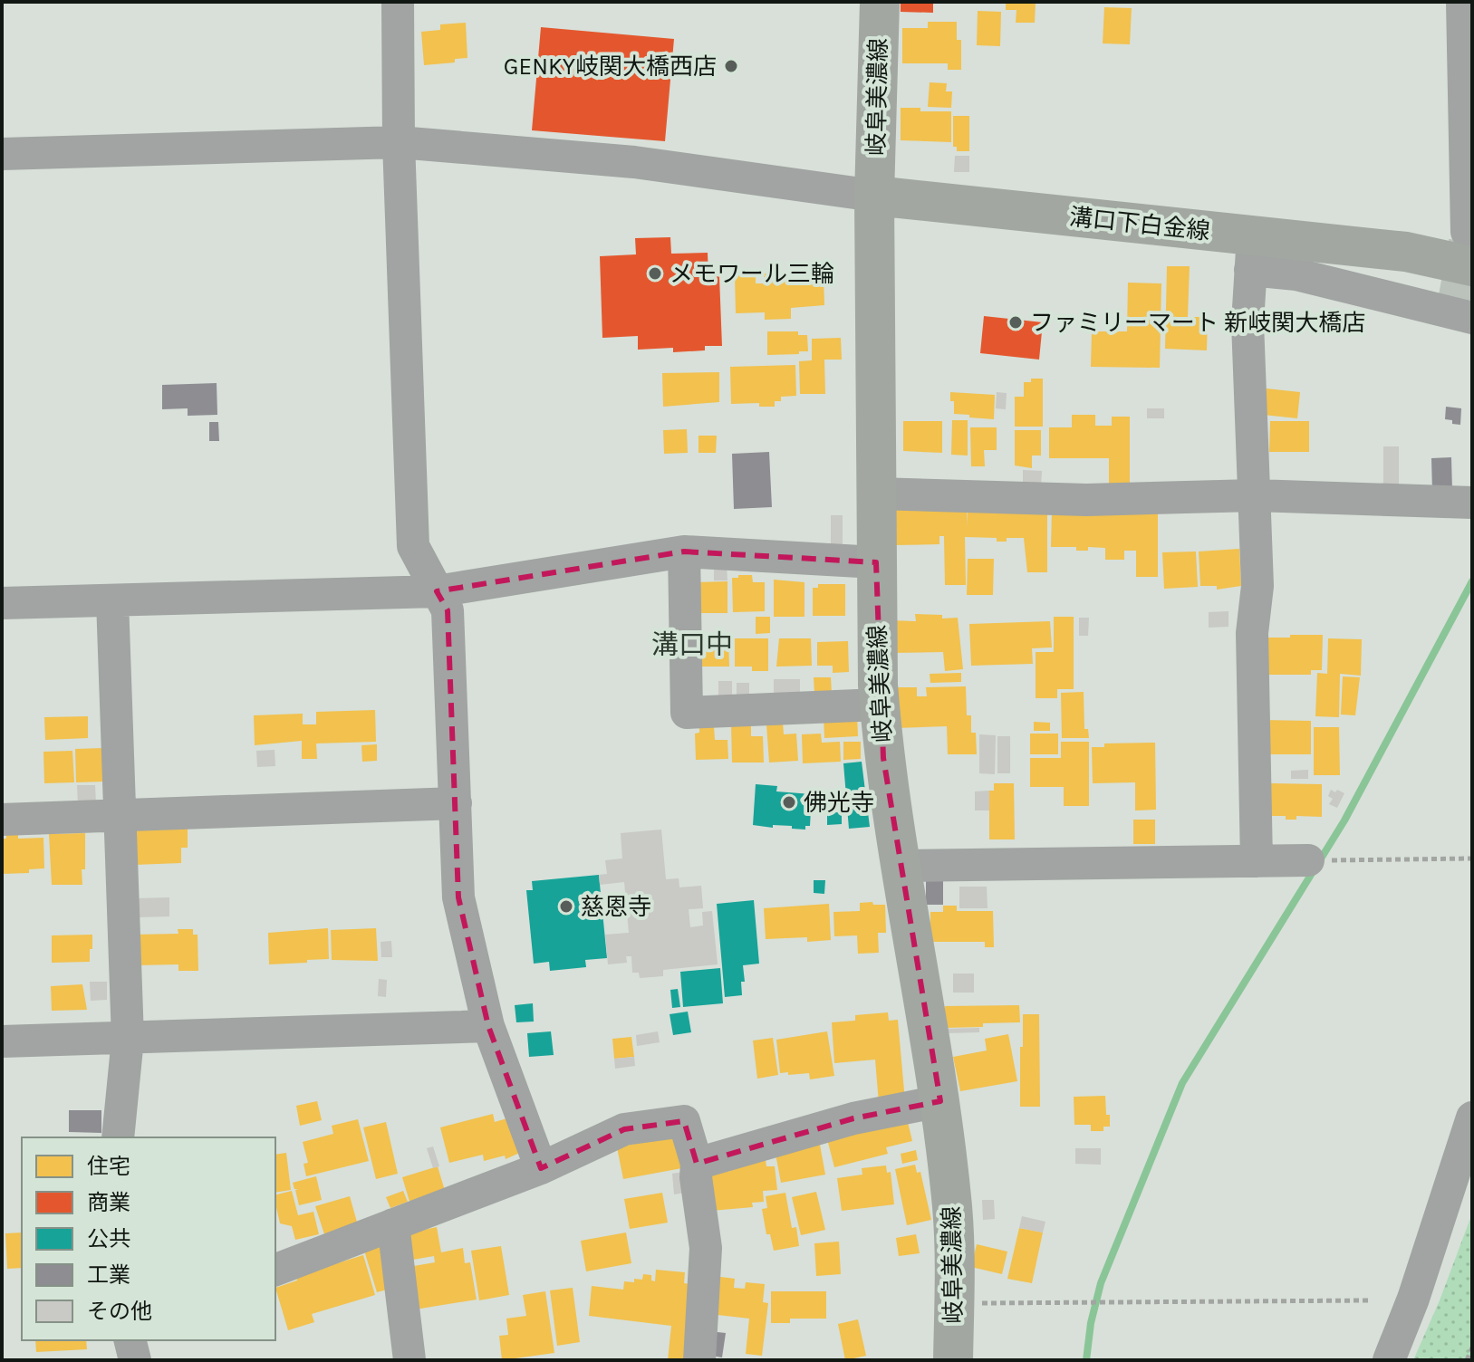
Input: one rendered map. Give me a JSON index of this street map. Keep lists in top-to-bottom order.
{
  "streets": {
    "main road": ["岐阜美濃線", "溝口下白金線"]
  },
  "crossings": [
    ["岐阜美濃線", "溝口下白金線"]
  ],
  "districts": ["溝口中"],
  "places": [
    "GENKY岐関大橋西店",
    "メモワール三輪",
    "ファミリーマート 新岐関大橋店",
    "佛光寺",
    "慈恩寺"
  ],
  "legend": [
    "住宅",
    "商業",
    "公共",
    "工業",
    "その他"
  ]
}
